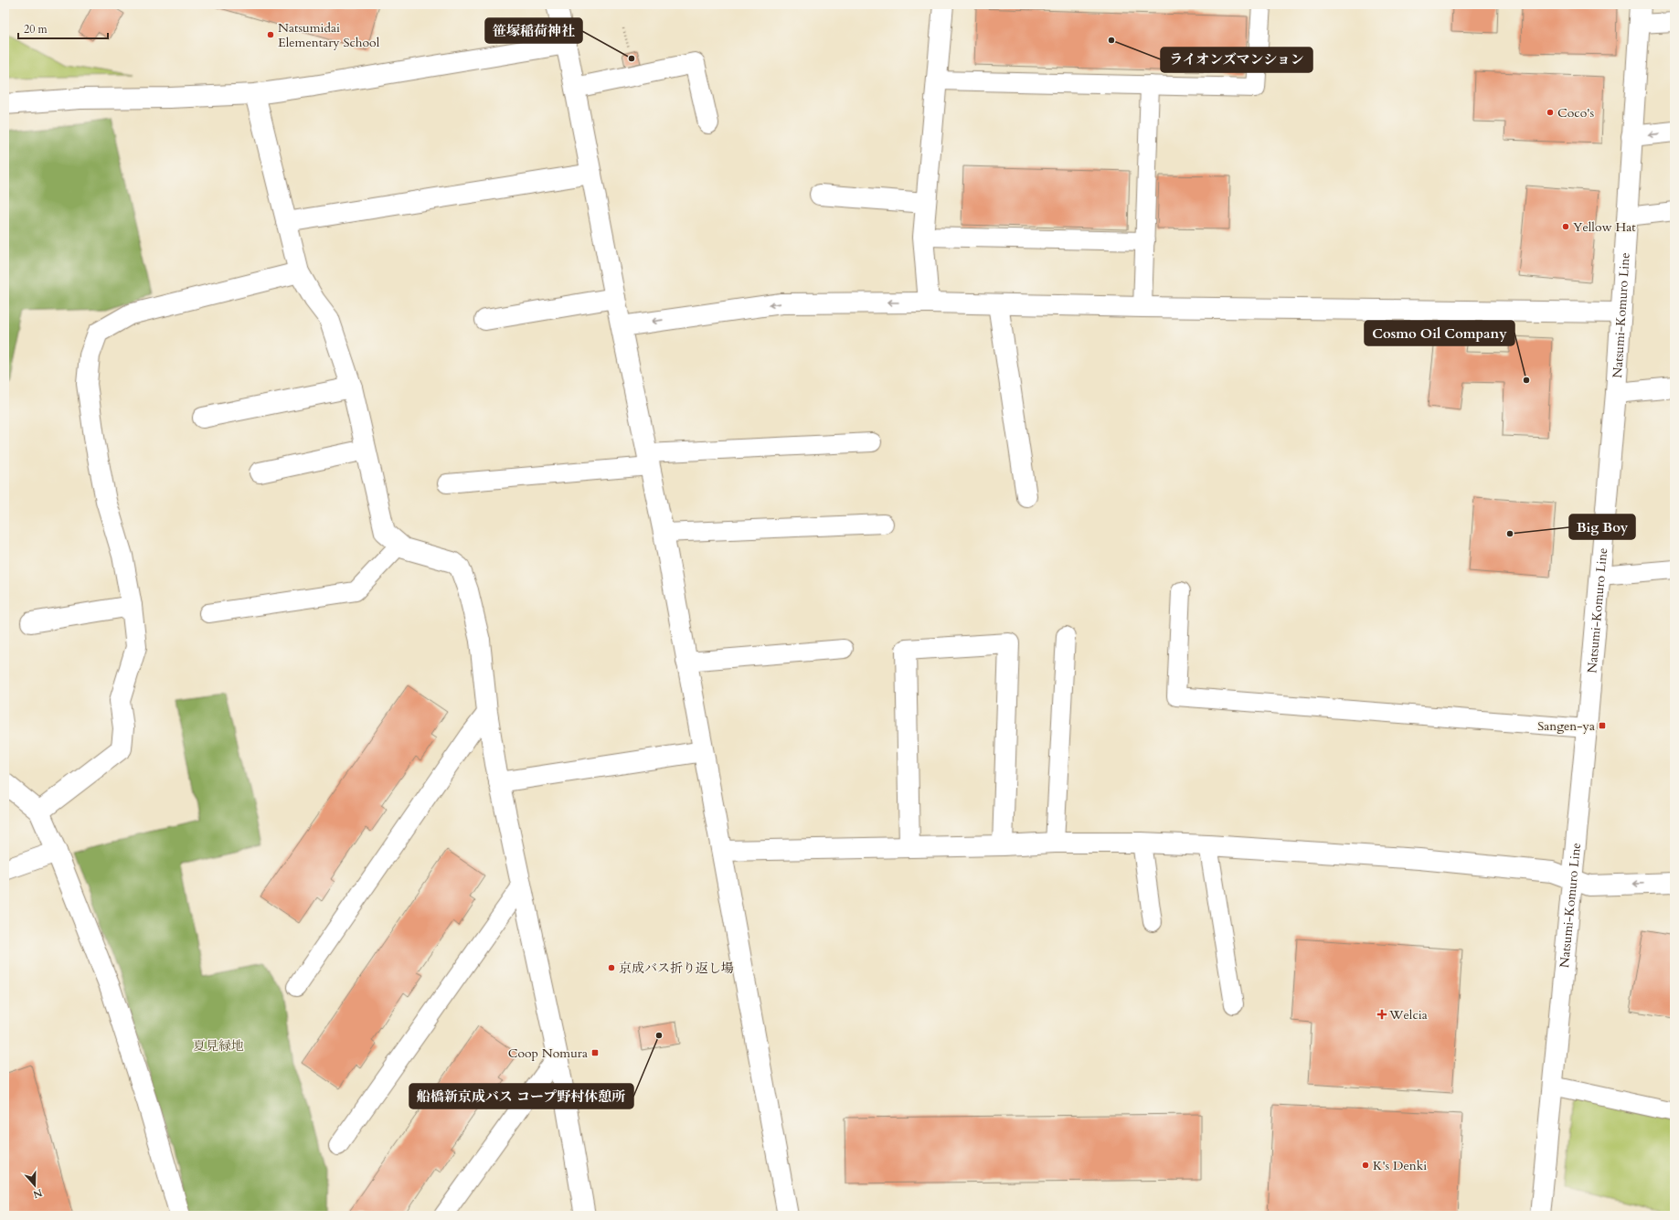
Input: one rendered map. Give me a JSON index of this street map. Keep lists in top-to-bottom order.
{
  "streets": {
    "street": ["Natsumi-Komuro Line"]
  },
  "parks": ["夏見緑地"],
  "places": {
    "other": [
      "Natsumidai Elementary School",
      "ライオンズマンション",
      "笹塚稲荷神社",
      "Coco's",
      "Yellow Hat",
      "Cosmo Oil Company",
      "Big Boy",
      "京成バス折り返し場",
      "船橋新京成バス コープ野村休憩所",
      "K's Denki"
    ],
    "transit": ["Sangen-ya", "Coop Nomura"],
    "health": ["Welcia"]
  },
  "scale_bar": "20 m",
  "north": "bottom"
}
